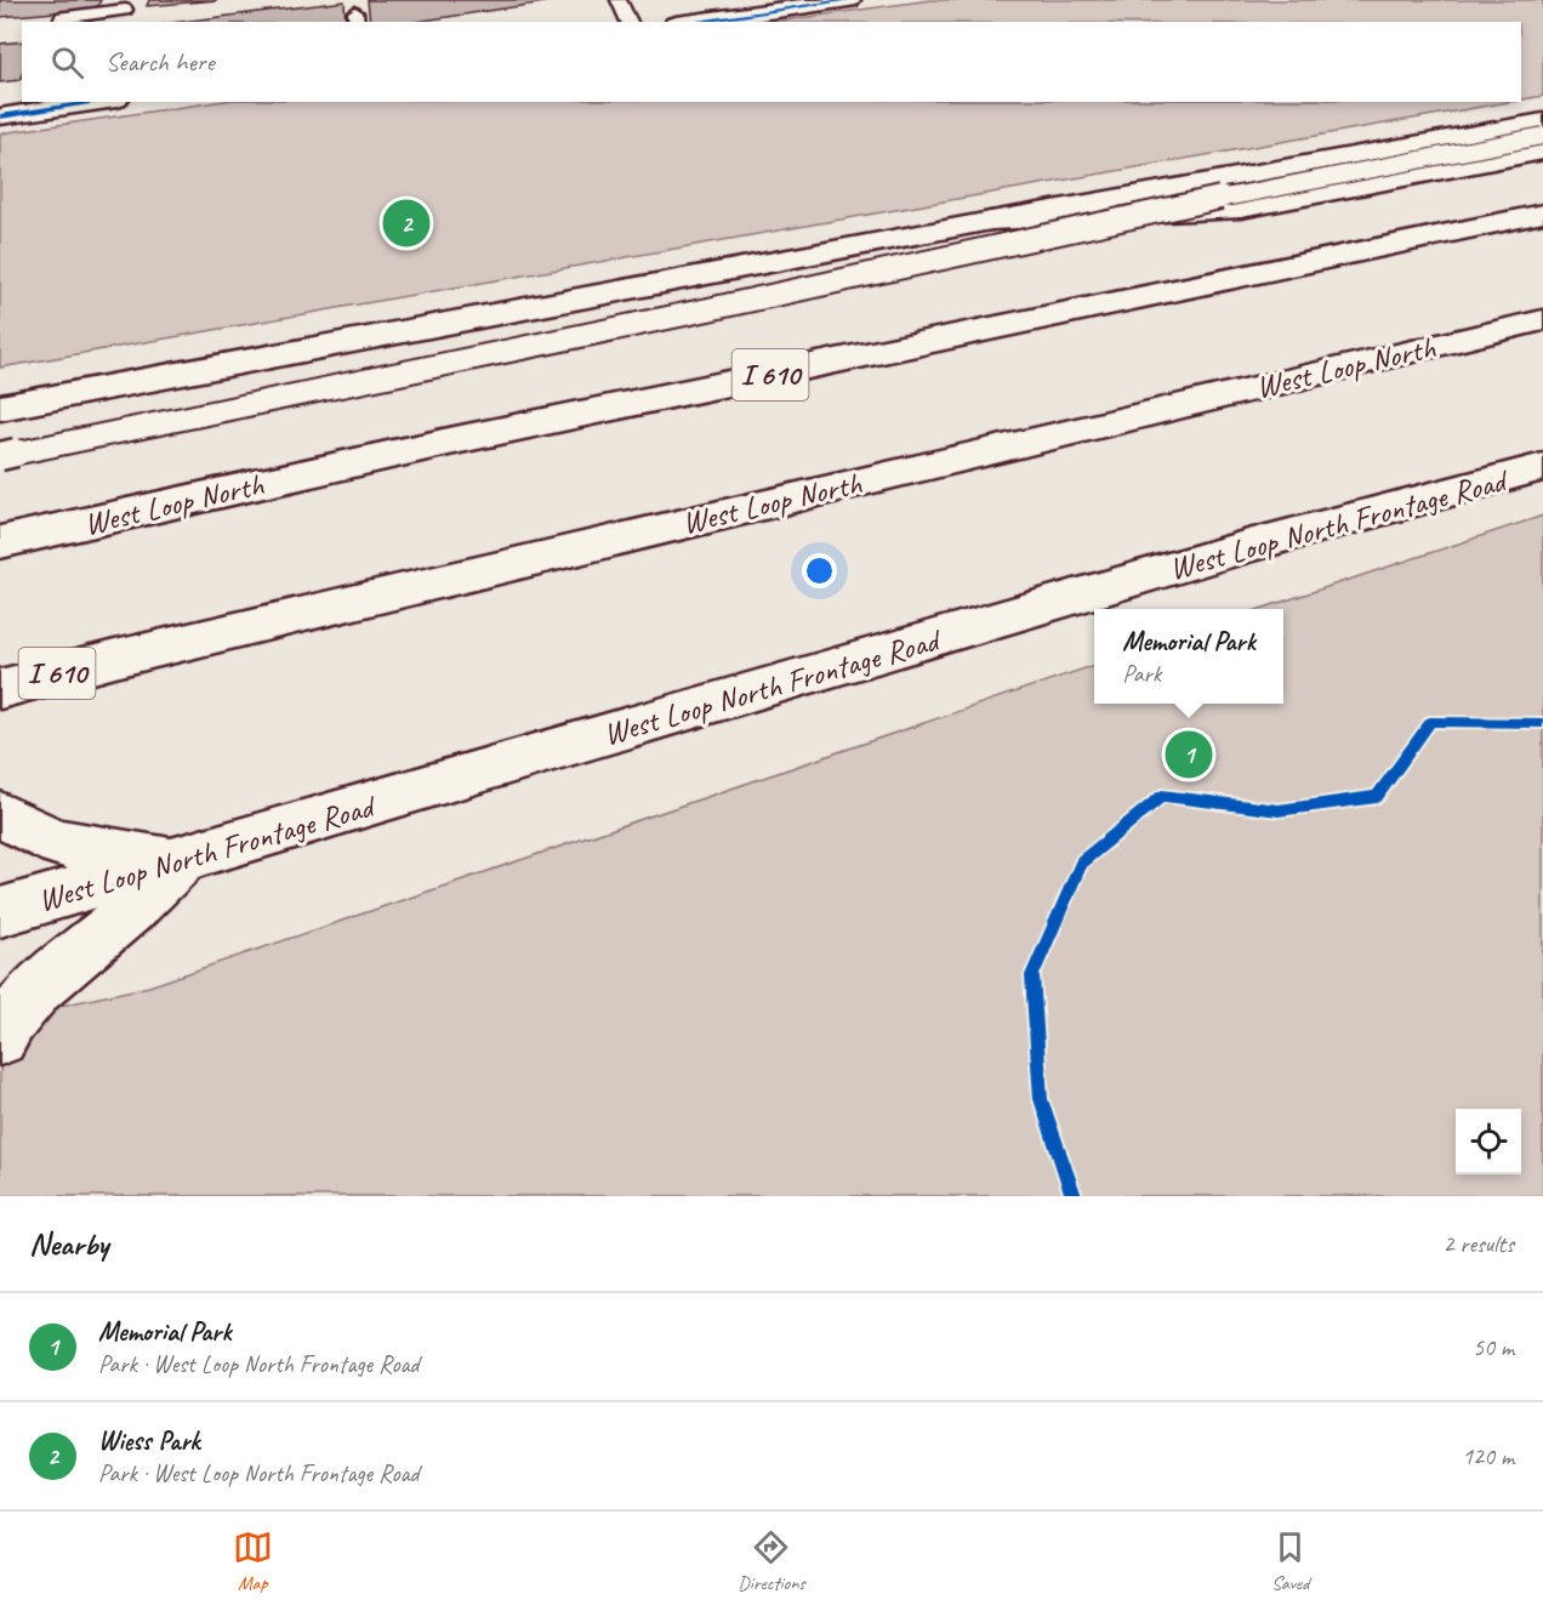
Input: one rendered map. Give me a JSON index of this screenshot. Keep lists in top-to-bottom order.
{
  "streets": {
    "main road": ["West Loop North", "I 610", "West Loop North Frontage Road"]
  },
  "page": {
    "search": "Search here",
    "pins": ["2", "1"],
    "popup": ["Memorial Park", "Park"],
    "heading": ["Nearby", "2 results"],
    "list": [
      {
        "mark": "1",
        "name": "Memorial Park",
        "note": "Park · West Loop North Frontage Road",
        "value": "50 m"
      },
      {
        "mark": "2",
        "name": "Wiess Park",
        "note": "Park · West Loop North Frontage Road",
        "value": "120 m"
      }
    ],
    "nav": ["Map", "Directions", "Saved"]
  }
}
